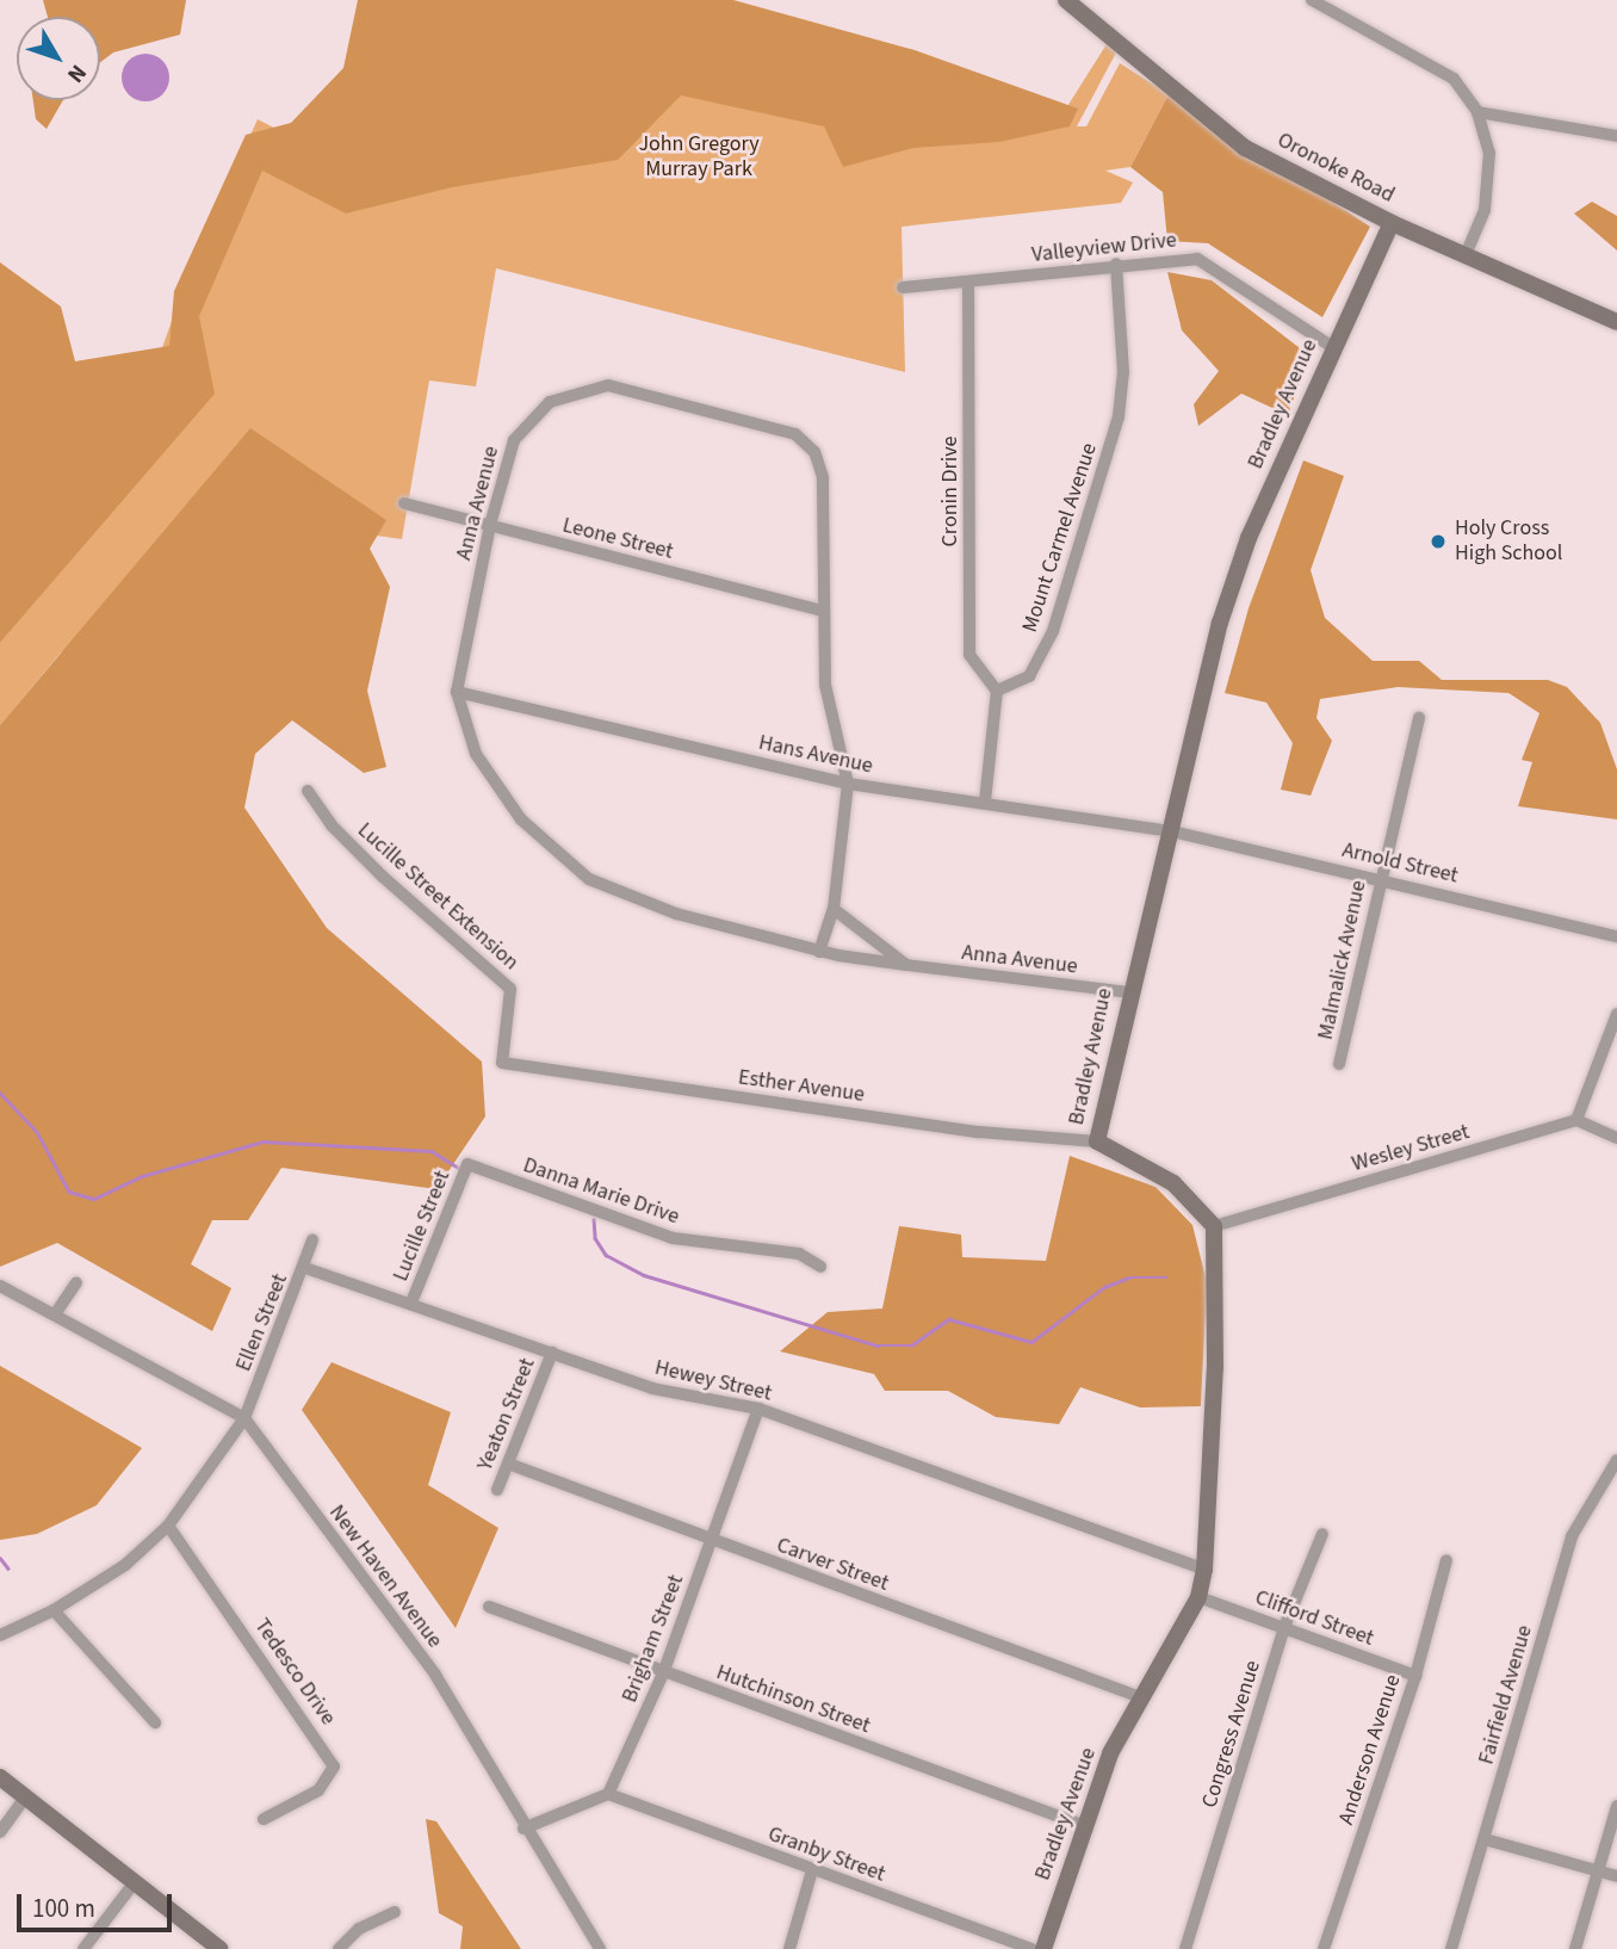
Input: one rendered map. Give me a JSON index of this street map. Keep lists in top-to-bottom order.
{
  "streets": {
    "street": [
      "Oronoke Road",
      "Valleyview Drive",
      "Bradley Avenue",
      "Cronin Drive",
      "Anna Avenue",
      "Mount Carmel Avenue",
      "Leone Street",
      "Hans Avenue",
      "Arnold Street",
      "Lucille Street Extension",
      "Malmalick Avenue",
      "Esther Avenue",
      "Wesley Street",
      "Danna Marie Drive",
      "Lucille Street",
      "Ellen Street",
      "Hewey Street",
      "Yeaton Street",
      "Carver Street",
      "New Haven Avenue",
      "Clifford Street",
      "Brigham Street",
      "Tedesco Drive",
      "Fairfield Avenue",
      "Hutchinson Street",
      "Congress Avenue",
      "Anderson Avenue",
      "Granby Street"
    ]
  },
  "crossings": [
    ["Oronoke Road", "Bradley Avenue"],
    ["Valleyview Drive", "Bradley Avenue"],
    ["Valleyview Drive", "Cronin Drive"],
    ["Valleyview Drive", "Mount Carmel Avenue"],
    ["Bradley Avenue", "Anna Avenue"],
    ["Bradley Avenue", "Hans Avenue"],
    ["Bradley Avenue", "Arnold Street"],
    ["Bradley Avenue", "Esther Avenue"],
    ["Bradley Avenue", "Wesley Street"],
    ["Bradley Avenue", "Hewey Street"],
    ["Bradley Avenue", "Carver Street"],
    ["Bradley Avenue", "Clifford Street"],
    ["Bradley Avenue", "Hutchinson Street"],
    ["Cronin Drive", "Mount Carmel Avenue"],
    ["Anna Avenue", "Leone Street"],
    ["Anna Avenue", "Hans Avenue"],
    ["Hans Avenue", "Arnold Street"],
    ["Arnold Street", "Malmalick Avenue"],
    ["Lucille Street Extension", "Esther Avenue"],
    ["Danna Marie Drive", "Lucille Street"],
    ["Lucille Street", "Hewey Street"],
    ["Ellen Street", "Hewey Street"],
    ["Ellen Street", "New Haven Avenue"],
    ["Ellen Street", "Tedesco Drive"],
    ["Hewey Street", "Yeaton Street"],
    ["Hewey Street", "Brigham Street"],
    ["Yeaton Street", "Carver Street"],
    ["Carver Street", "Brigham Street"],
    ["Clifford Street", "Congress Avenue"],
    ["Clifford Street", "Anderson Avenue"],
    ["Brigham Street", "Hutchinson Street"],
    ["Brigham Street", "Granby Street"]
  ],
  "parks": ["John Gregory Murray Park"],
  "places": ["Holy Cross High School"],
  "scale_bar": "100 m",
  "north": "bottom right"
}
